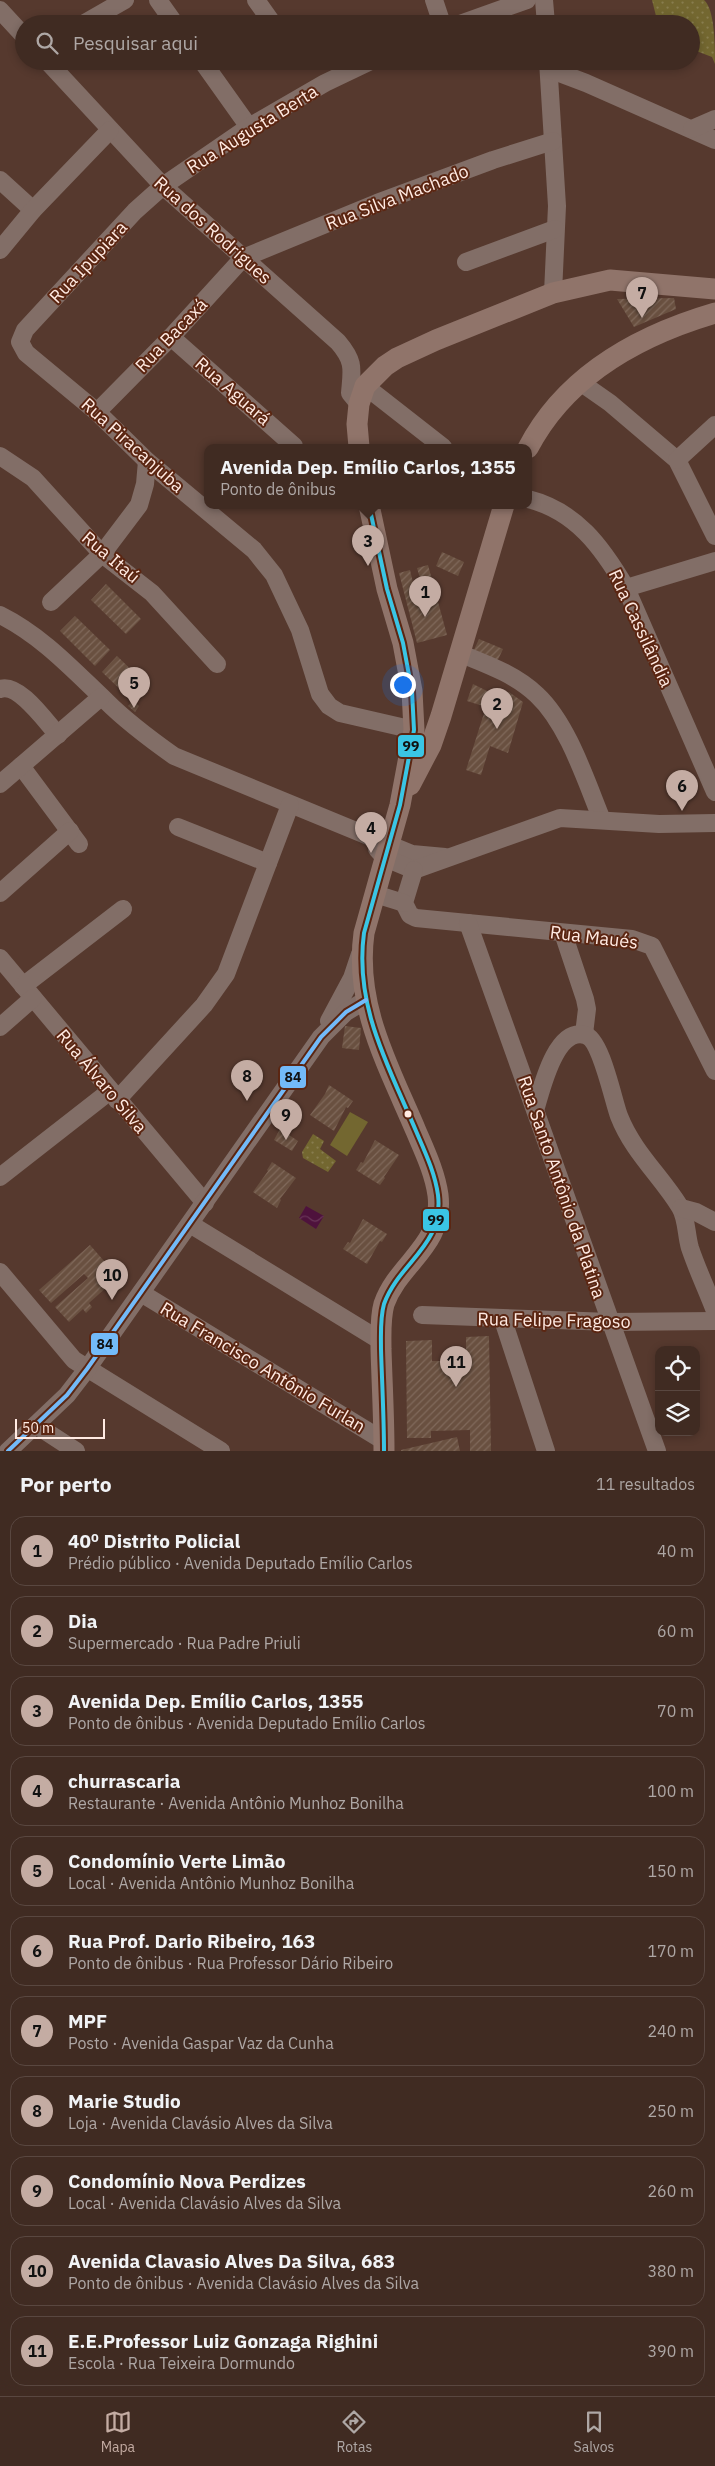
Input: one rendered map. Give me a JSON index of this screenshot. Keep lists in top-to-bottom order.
{
  "streets": {
    "street": [
      "Rua Augusta Berta",
      "Rua Silva Machado",
      "Rua dos Rodrigues",
      "Rua Ipupiara",
      "Rua Bacaxá",
      "Rua Aguará",
      "Rua Piracanjuba",
      "Rua Itaú",
      "Rua Cassilândia",
      "Rua Maués",
      "Rua Álvaro Silva",
      "Rua Santo Antônio da Platina",
      "Rua Felipe Fragoso",
      "Rua Francisco Antônio Furlan"
    ]
  },
  "crossings": [
    ["Rua Augusta Berta", "Rua dos Rodrigues"],
    ["Rua Augusta Berta", "Rua Ipupiara"],
    ["Rua Silva Machado", "Rua dos Rodrigues"],
    ["Rua Silva Machado", "Rua Bacaxá"],
    ["Rua dos Rodrigues", "Rua Ipupiara"],
    ["Rua dos Rodrigues", "Rua Bacaxá"],
    ["Rua Ipupiara", "Rua Piracanjuba"],
    ["Rua Bacaxá", "Rua Aguará"],
    ["Rua Bacaxá", "Rua Piracanjuba"],
    ["Rua Maués", "Rua Santo Antônio da Platina"],
    ["Rua Santo Antônio da Platina", "Rua Felipe Fragoso"]
  ],
  "lines": ["transit line 99", "transit line 84"],
  "scale_bar": "50 m",
  "page": {
    "search": "Pesquisar aqui",
    "pins": [
      "7",
      "3",
      "1",
      "5",
      "2",
      "6",
      "4",
      "8",
      "9",
      "10",
      "11"
    ],
    "popup": ["Avenida Dep. Emílio Carlos, 1355", "Ponto de ônibus"],
    "scale": "50 m",
    "heading": ["Por perto", "11 resultados"],
    "list": [
      {
        "mark": "1",
        "name": "40º Distrito Policial",
        "note": "Prédio público · Avenida Deputado Emílio Carlos",
        "value": "40 m"
      },
      {
        "mark": "2",
        "name": "Dia",
        "note": "Supermercado · Rua Padre Priuli",
        "value": "60 m"
      },
      {
        "mark": "3",
        "name": "Avenida Dep. Emílio Carlos, 1355",
        "note": "Ponto de ônibus · Avenida Deputado Emílio Carlos",
        "value": "70 m"
      },
      {
        "mark": "4",
        "name": "churrascaria",
        "note": "Restaurante · Avenida Antônio Munhoz Bonilha",
        "value": "100 m"
      },
      {
        "mark": "5",
        "name": "Condomínio Verte Limão",
        "note": "Local · Avenida Antônio Munhoz Bonilha",
        "value": "150 m"
      },
      {
        "mark": "6",
        "name": "Rua Prof. Dario Ribeiro, 163",
        "note": "Ponto de ônibus · Rua Professor Dário Ribeiro",
        "value": "170 m"
      },
      {
        "mark": "7",
        "name": "MPF",
        "note": "Posto · Avenida Gaspar Vaz da Cunha",
        "value": "240 m"
      },
      {
        "mark": "8",
        "name": "Marie Studio",
        "note": "Loja · Avenida Clavásio Alves da Silva",
        "value": "250 m"
      },
      {
        "mark": "9",
        "name": "Condomínio Nova Perdizes",
        "note": "Local · Avenida Clavásio Alves da Silva",
        "value": "260 m"
      },
      {
        "mark": "10",
        "name": "Avenida Clavasio Alves Da Silva, 683",
        "note": "Ponto de ônibus · Avenida Clavásio Alves da Silva",
        "value": "380 m"
      },
      {
        "mark": "11",
        "name": "E.E.Professor Luiz Gonzaga Righini",
        "note": "Escola · Rua Teixeira Dormundo",
        "value": "390 m"
      }
    ],
    "nav": ["Mapa", "Rotas", "Salvos"]
  }
}
